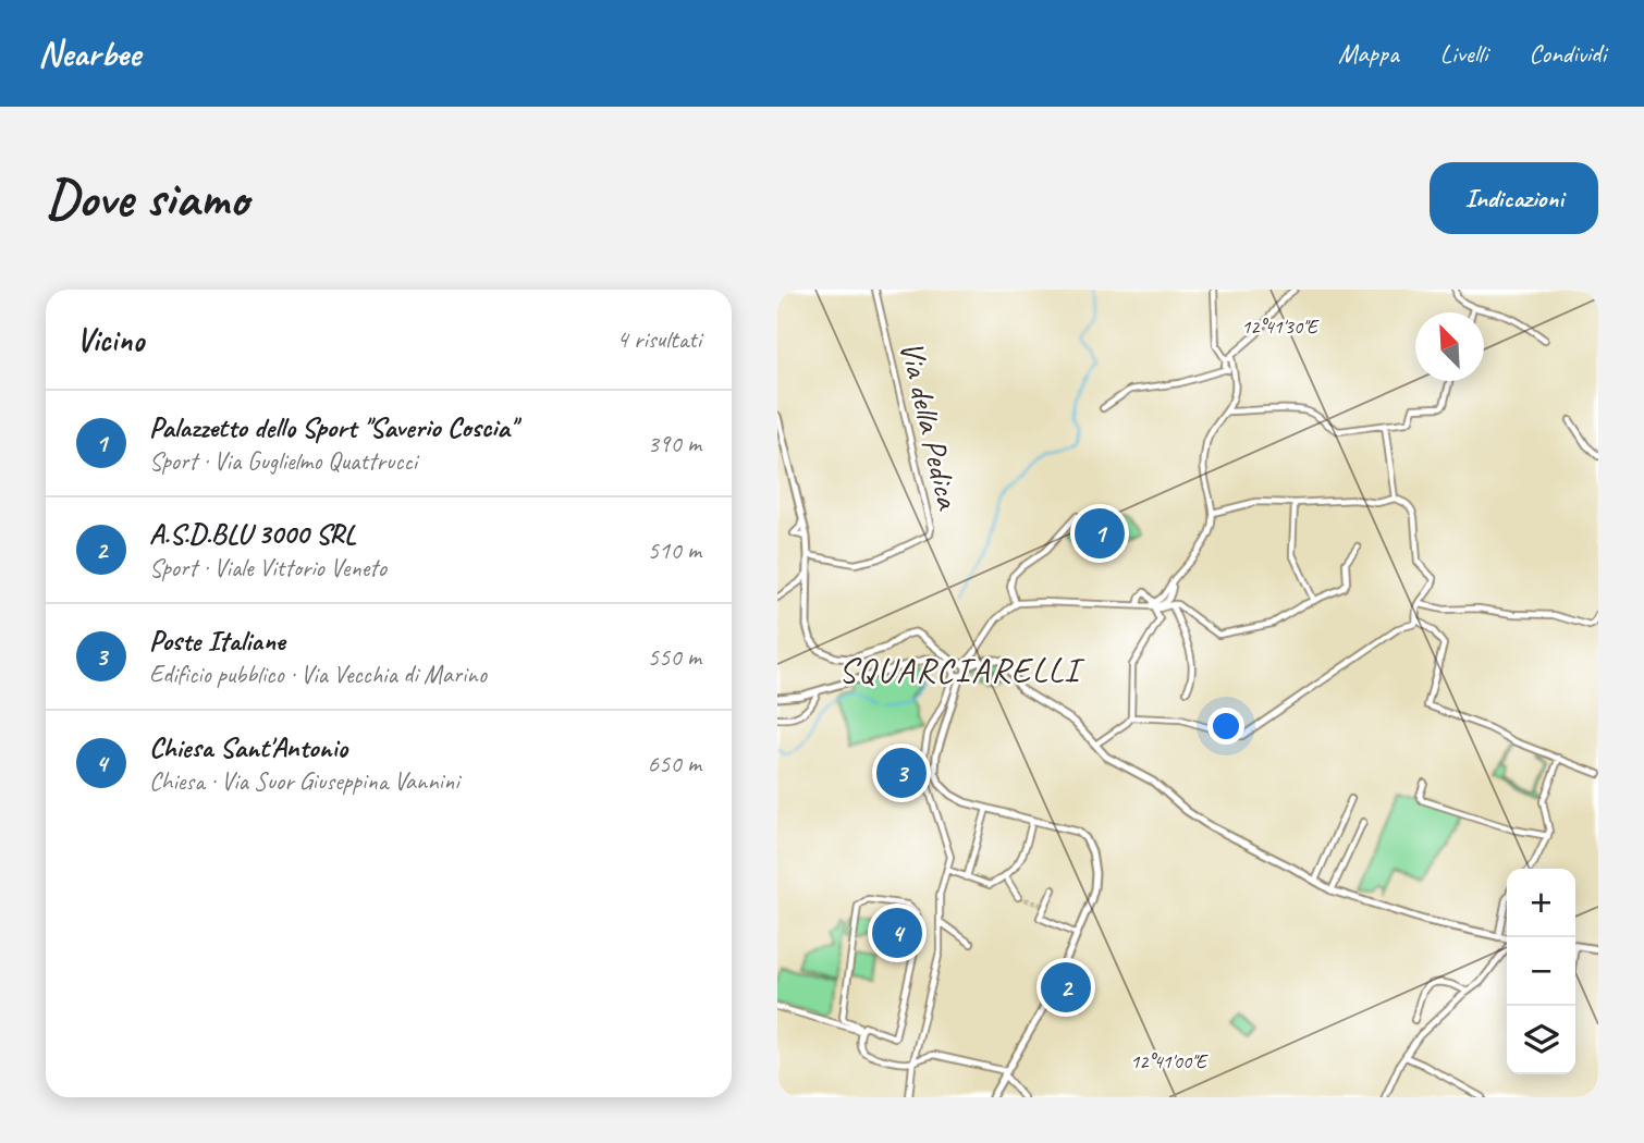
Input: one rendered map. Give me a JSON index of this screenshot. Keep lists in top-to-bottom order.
{
  "streets": {
    "street": ["Via della Pedica"]
  },
  "districts": ["SQUARCIARELLI"],
  "north": "top left",
  "page": {
    "header": "Nearbee",
    "nav": ["Mappa", "Livelli", "Condividi"],
    "buttons": "Indicazioni",
    "title": "Dove siamo",
    "heading": ["Vicino", "4 risultati"],
    "list": [
      {
        "mark": "1",
        "name": "Palazzetto dello Sport \"Saverio Coscia\"",
        "note": "Sport · Via Guglielmo Quattrucci",
        "value": "390 m"
      },
      {
        "mark": "2",
        "name": "A.S.D.BLU 3000 SRL",
        "note": "Sport · Viale Vittorio Veneto",
        "value": "510 m"
      },
      {
        "mark": "3",
        "name": "Poste Italiane",
        "note": "Edificio pubblico · Via Vecchia di Marino",
        "value": "550 m"
      },
      {
        "mark": "4",
        "name": "Chiesa Sant'Antonio",
        "note": "Chiesa · Via Suor Giuseppina Vannini",
        "value": "650 m"
      }
    ],
    "pins": [
      "1",
      "3",
      "4",
      "2"
    ],
    "map_buttons": ["+", "−"]
  },
  "coordinates": ["12°41'30\"E", "12°41'00\"E"]
}
